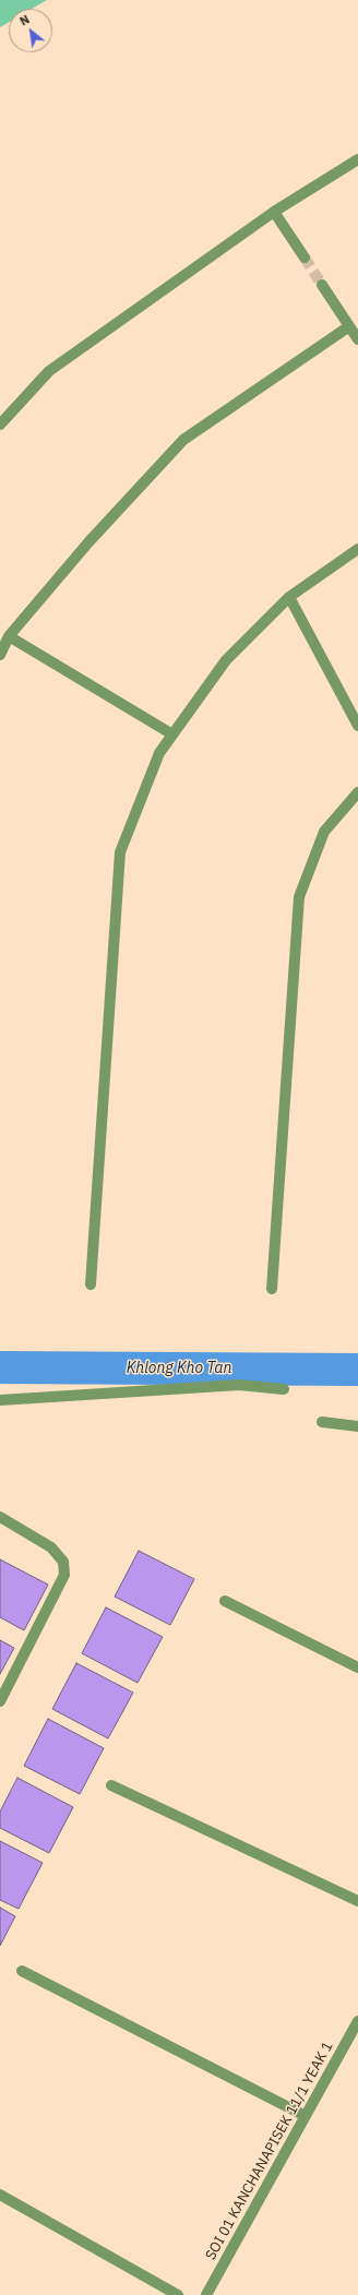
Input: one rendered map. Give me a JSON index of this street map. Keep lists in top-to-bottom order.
{
  "streets": {
    "street": ["SOI 01 KANCHANAPISEK 11/1 YEAK 1"]
  },
  "water": ["Khlong Kho Tan"],
  "north": "top left"
}
